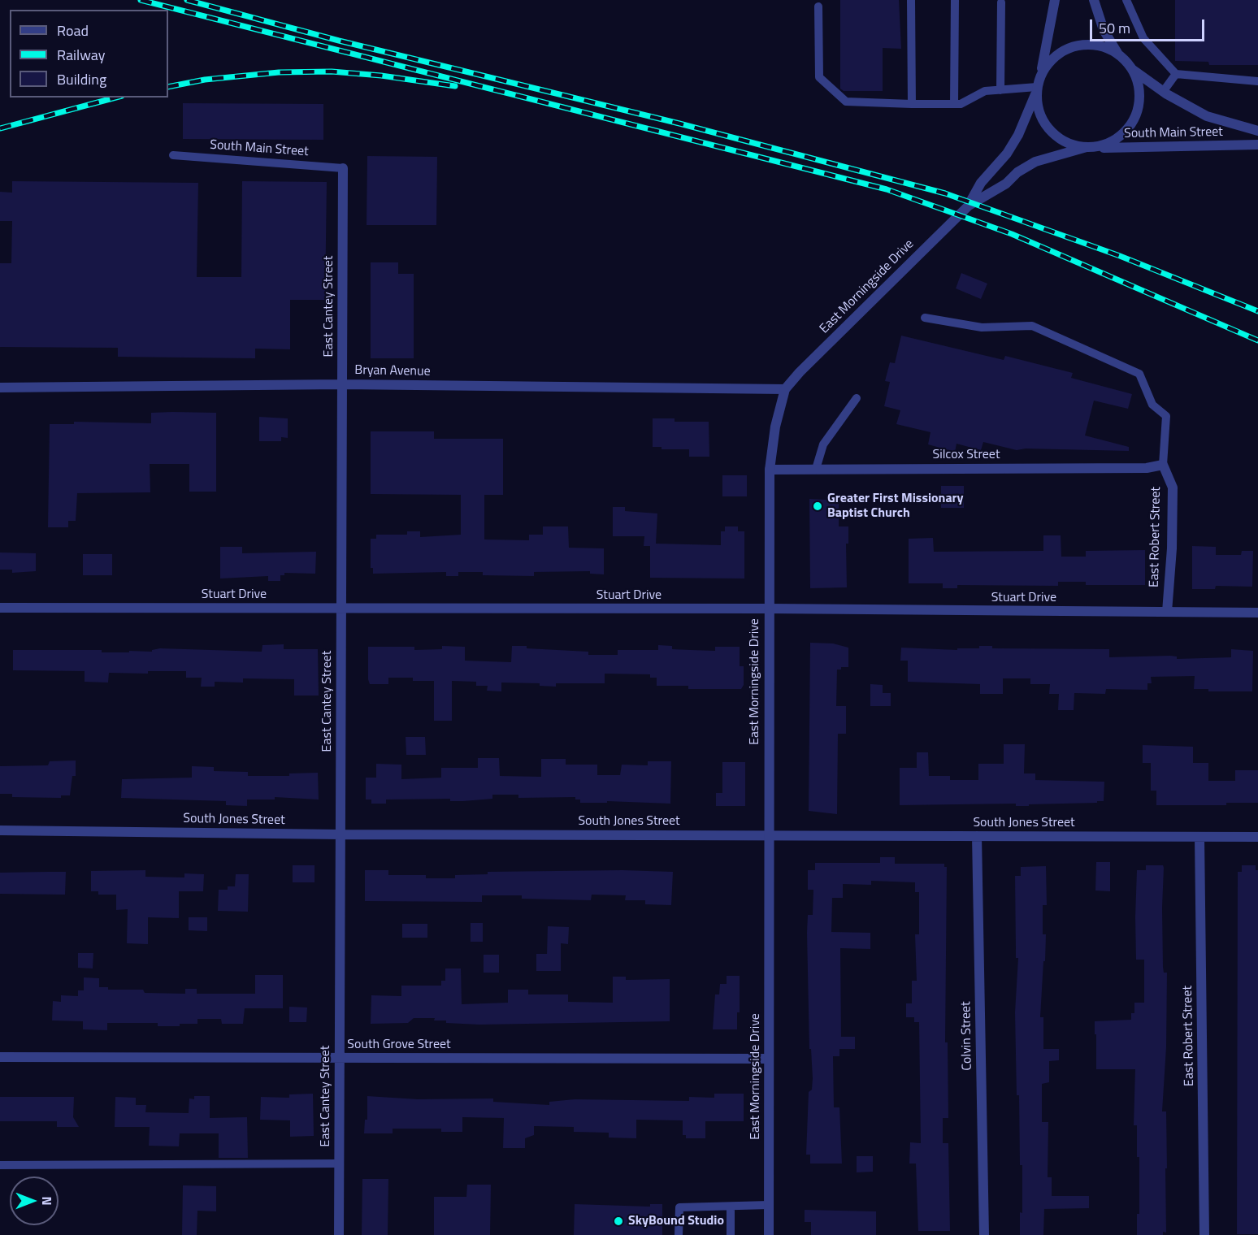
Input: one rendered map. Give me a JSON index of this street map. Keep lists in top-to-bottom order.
{
  "streets": {
    "street": [
      "South Main Street",
      "East Morningside Drive",
      "East Cantey Street",
      "Bryan Avenue",
      "Silcox Street",
      "East Robert Street",
      "Stuart Drive",
      "South Jones Street",
      "Colvin Street",
      "South Grove Street"
    ]
  },
  "crossings": [
    ["South Main Street", "East Cantey Street"],
    ["East Morningside Drive", "Bryan Avenue"],
    ["East Morningside Drive", "Silcox Street"],
    ["East Morningside Drive", "Stuart Drive"],
    ["East Morningside Drive", "South Jones Street"],
    ["East Morningside Drive", "South Grove Street"],
    ["East Cantey Street", "Bryan Avenue"],
    ["East Cantey Street", "Stuart Drive"],
    ["East Cantey Street", "South Jones Street"],
    ["East Cantey Street", "South Grove Street"],
    ["Silcox Street", "East Robert Street"],
    ["East Robert Street", "Stuart Drive"],
    ["East Robert Street", "South Jones Street"],
    ["South Jones Street", "Colvin Street"]
  ],
  "places": ["Greater First Missionary Baptist Church", "SkyBound Studio"],
  "legend": ["Road", "Railway", "Building"],
  "scale_bar": "50 m",
  "north": "right"
}
